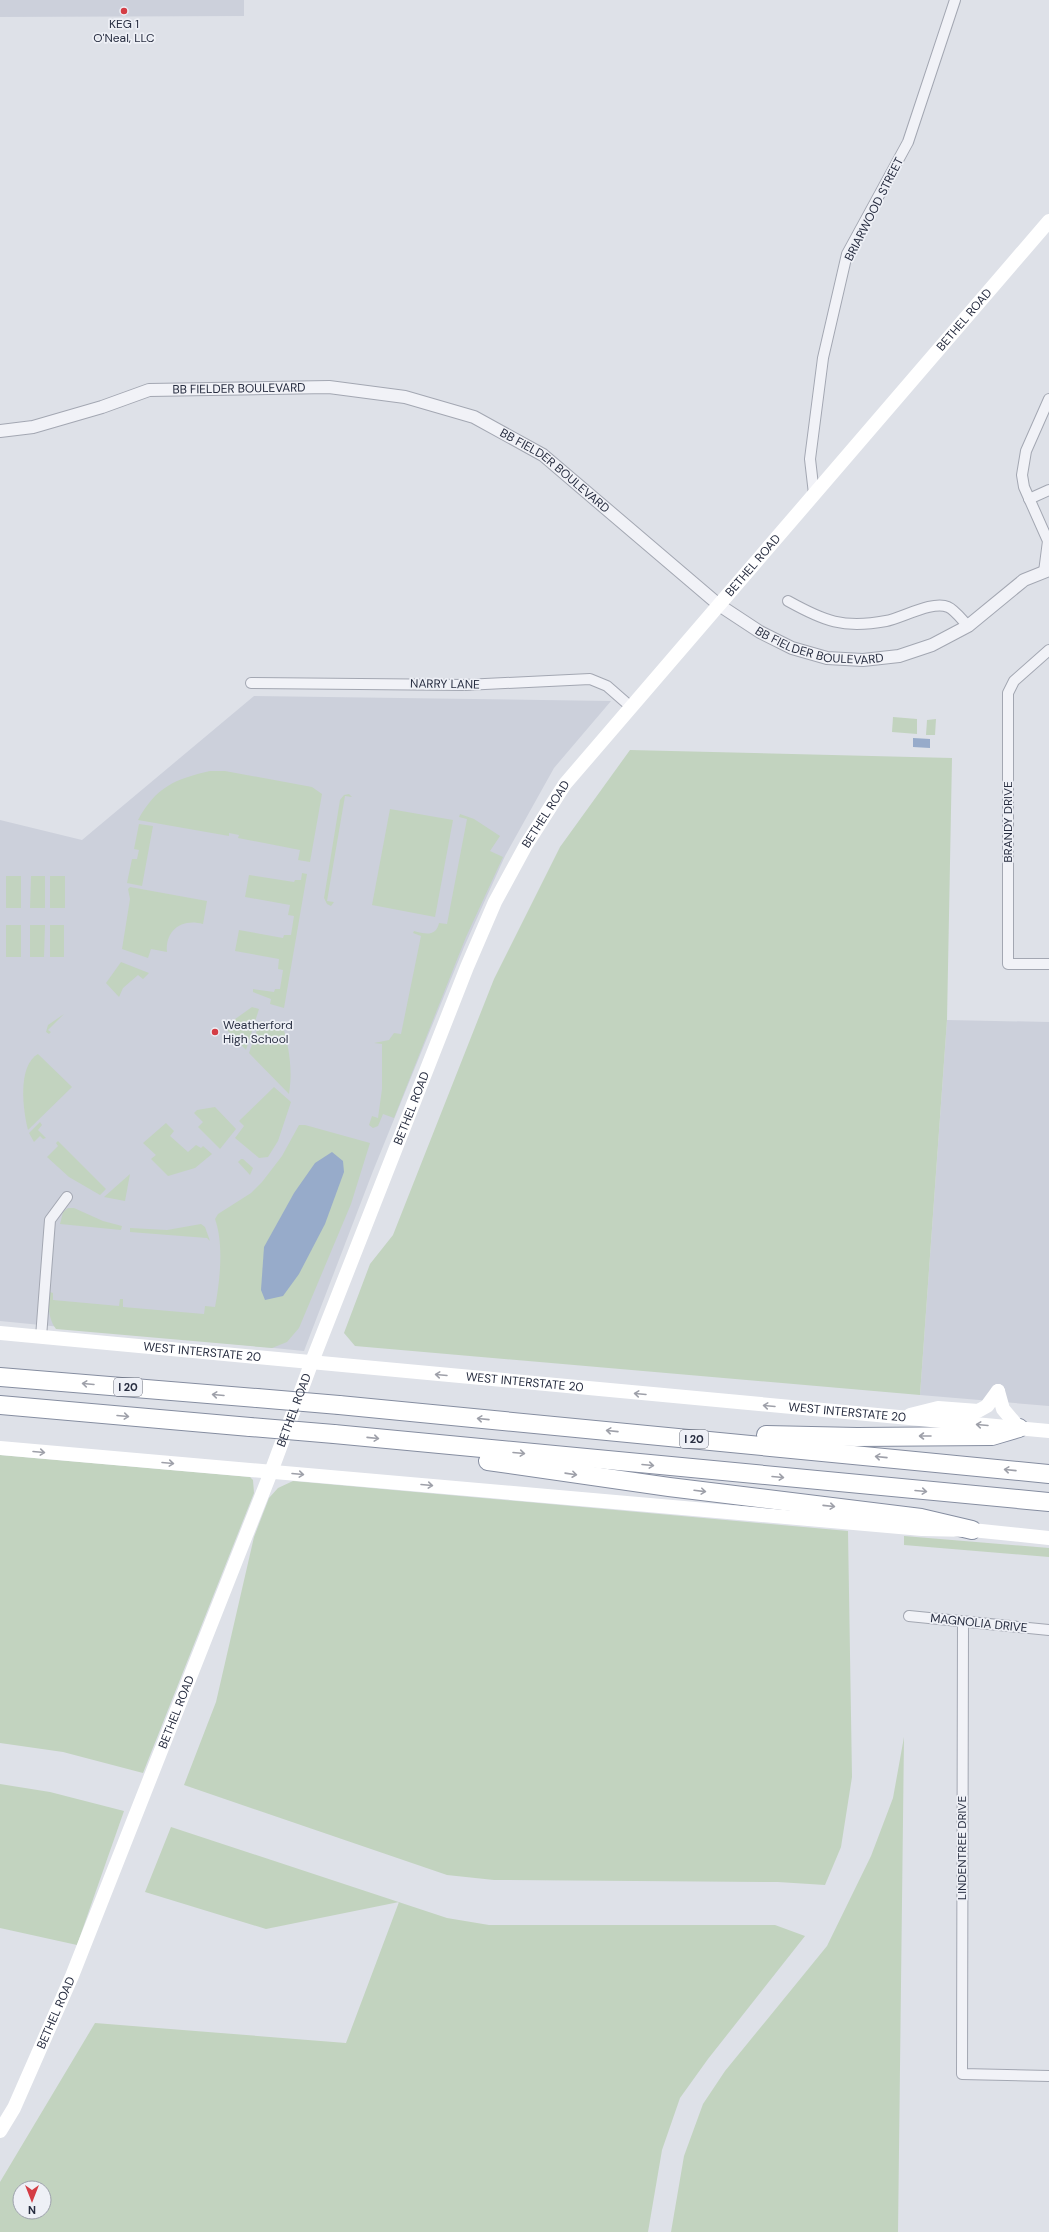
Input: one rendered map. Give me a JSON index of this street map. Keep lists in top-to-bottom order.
{
  "streets": {
    "highway": ["I 20"],
    "main road": ["BETHEL ROAD", "WEST INTERSTATE 20"],
    "street": [
      "BRIARWOOD STREET",
      "BB FIELDER BOULEVARD",
      "NARRY LANE",
      "BRANDY DRIVE",
      "MAGNOLIA DRIVE",
      "LINDENTREE DRIVE"
    ]
  },
  "crossings": [
    ["BRIARWOOD STREET", "BETHEL ROAD"],
    ["BETHEL ROAD", "BB FIELDER BOULEVARD"],
    ["BETHEL ROAD", "NARRY LANE"],
    ["BETHEL ROAD", "WEST INTERSTATE 20"],
    ["MAGNOLIA DRIVE", "LINDENTREE DRIVE"]
  ],
  "places": ["KEG 1 O'Neal, LLC", "Weatherford High School"],
  "north": "bottom"
}
